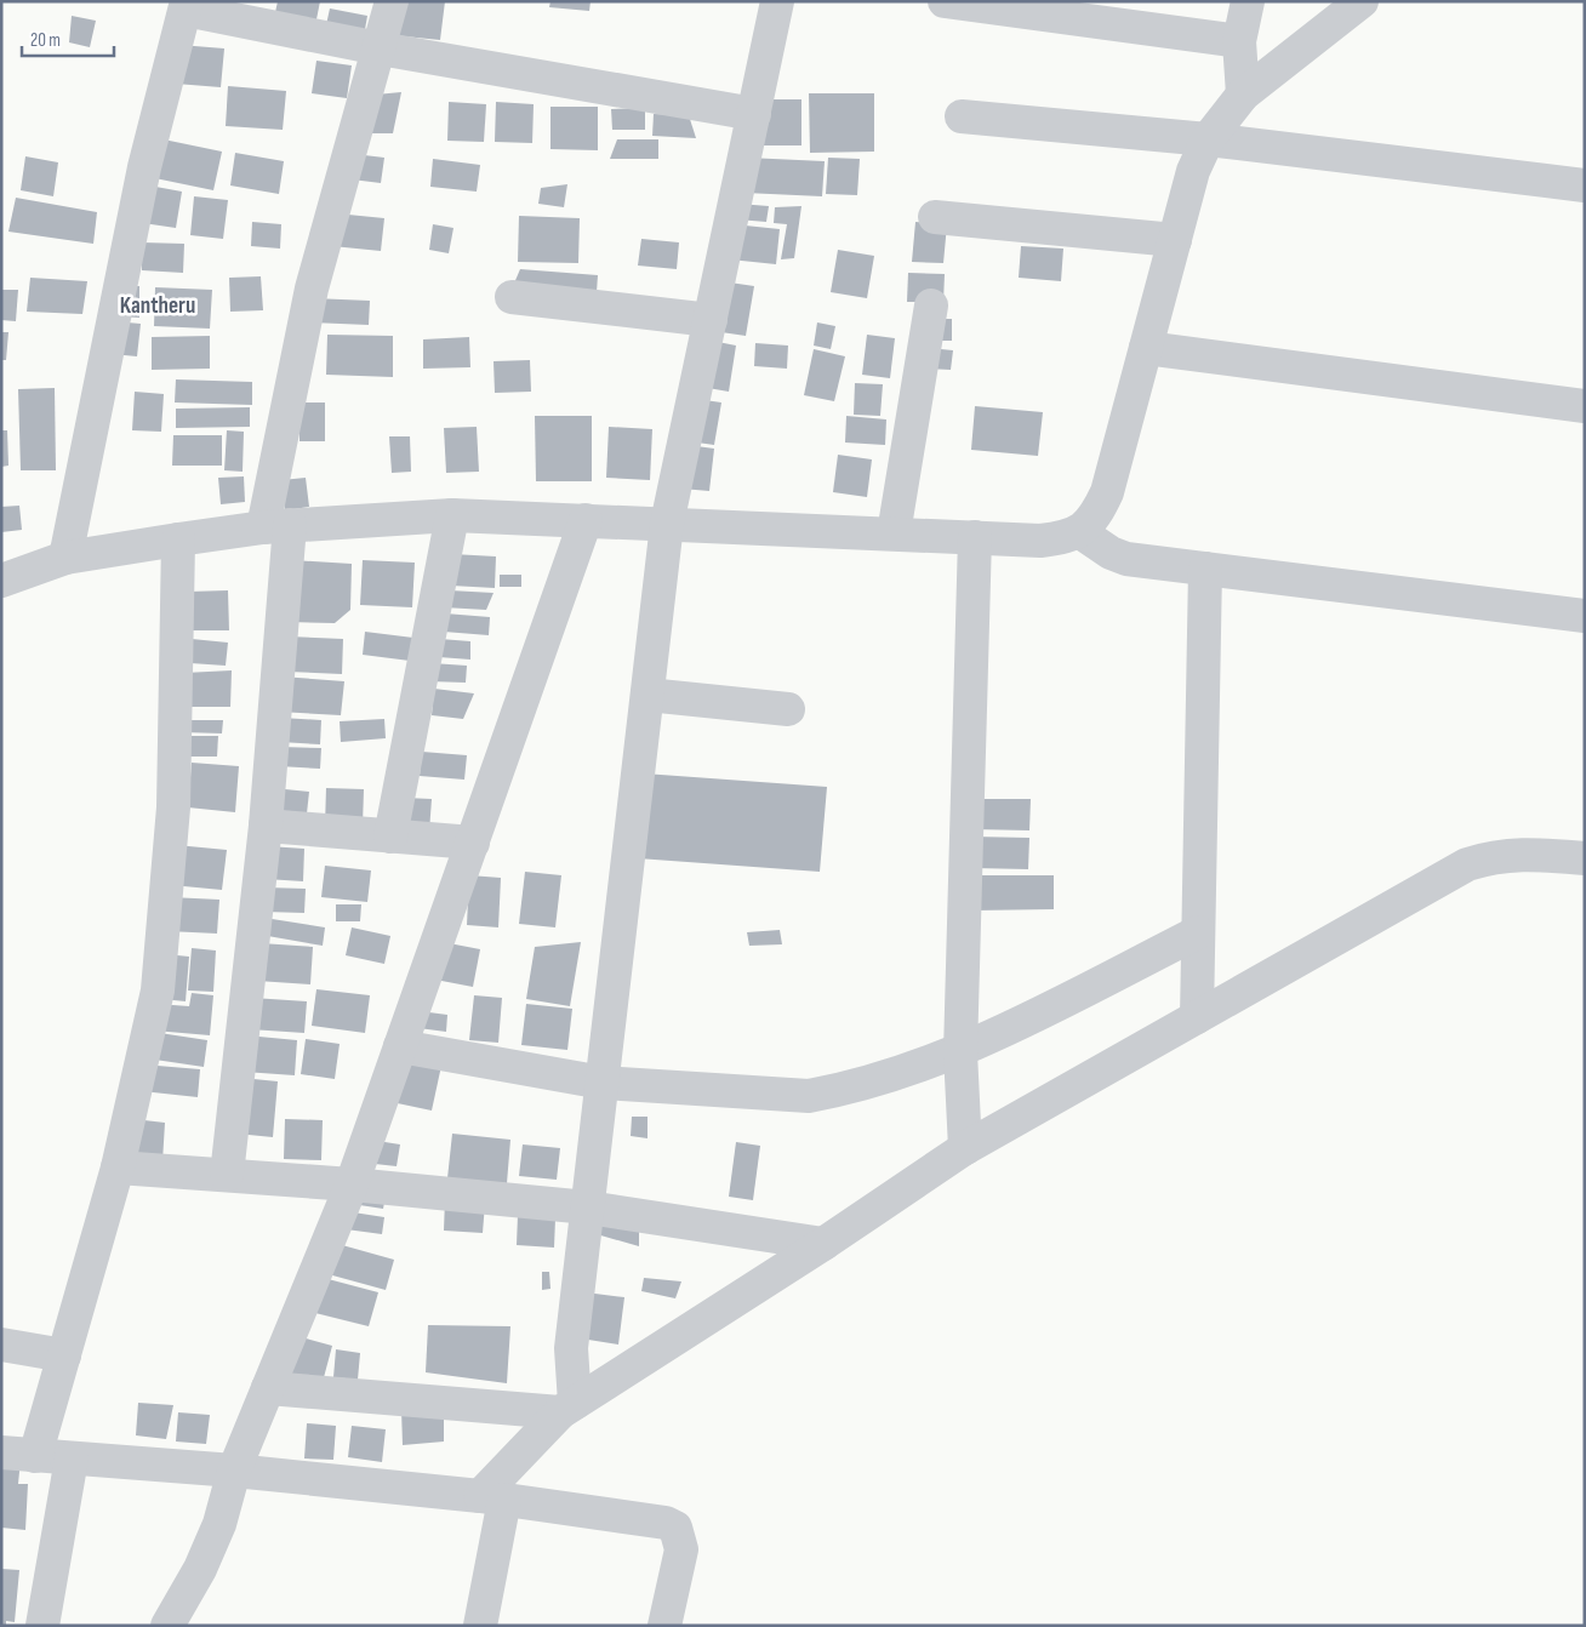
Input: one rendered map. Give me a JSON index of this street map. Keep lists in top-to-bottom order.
{
  "districts": ["Kantheru"],
  "scale_bar": "20 m"
}
